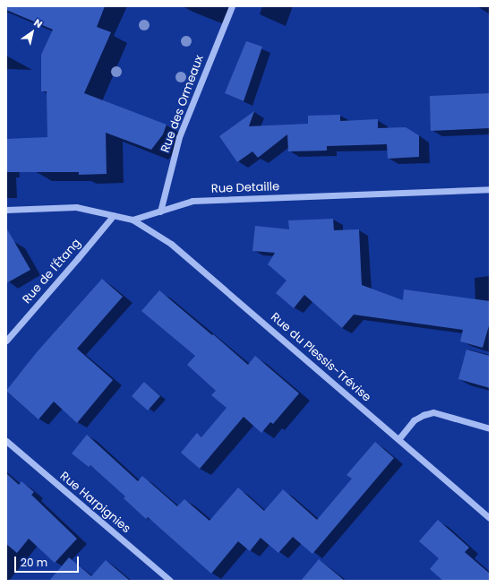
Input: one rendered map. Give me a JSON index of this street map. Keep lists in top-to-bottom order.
{
  "streets": {
    "street": [
      "Rue des Ormeaux",
      "Rue Detaille",
      "Rue de l'Étang",
      "Rue du Plessis-Trévise",
      "Rue Harpignies"
    ]
  },
  "crossings": [
    ["Rue des Ormeaux", "Rue Detaille"],
    ["Rue Detaille", "Rue de l'Étang"],
    ["Rue Detaille", "Rue du Plessis-Trévise"]
  ],
  "scale_bar": "20 m",
  "north": "top right"
}
